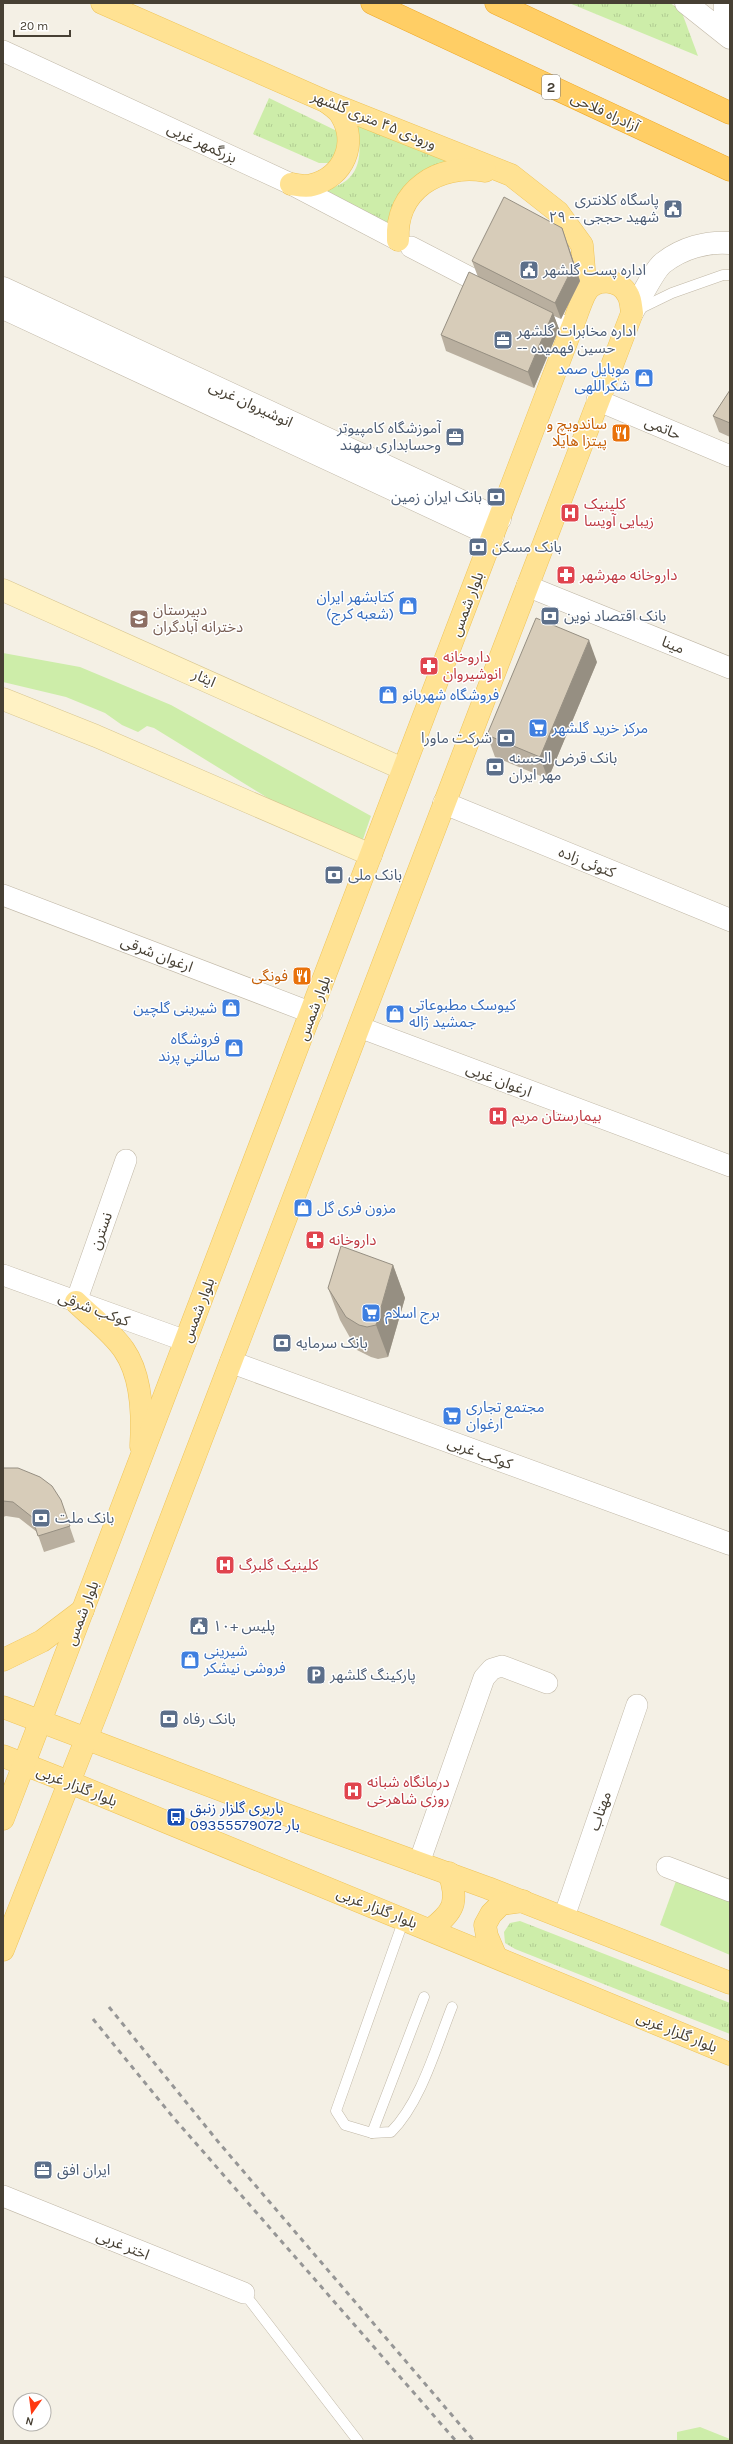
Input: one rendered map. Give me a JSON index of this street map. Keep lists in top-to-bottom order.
{
  "streets": {
    "highway": ["2", "آزادراه فلاحی"],
    "main road": [
      "ورودی ۴۵ متری گلشهر",
      "بلوار شمس",
      "ایثار",
      "بلوار گلزار غربی"
    ],
    "street": [
      "بزرگمهر غربی",
      "انوشیروان غربی",
      "حاتمی",
      "مینا",
      "کتوئی زاده",
      "ارغوان شرقی",
      "ارغوان غربی",
      "نسترن",
      "کوکب شرقی",
      "کوکب غربی",
      "مهتاب",
      "اختر غربی"
    ]
  },
  "crossings": [
    ["ورودی ۴۵ متری گلشهر", "بلوار شمس"],
    ["بزرگمهر غربی", "بلوار شمس"],
    ["انوشیروان غربی", "بلوار شمس"],
    ["بلوار شمس", "ایثار"],
    ["بلوار شمس", "ارغوان شرقی"],
    ["بلوار شمس", "کوکب شرقی"],
    ["بلوار شمس", "بلوار گلزار غربی"],
    ["نسترن", "کوکب شرقی"]
  ],
  "places": {
    "public building": ["پاسگاه کلانتری ۲۹ -- شهید حججی", "اداره پست گلشهر", "پلیس +۱۰"],
    "office": ["اداره مخابرات گلشهر -- حسین فهمیده", "آموزشگاه کامپیوتر وحسابداری سهند", "ایران افق"],
    "shop": [
      "موبایل صمد شکراللهی",
      "کتابشهر ایران (شعبه کرج)",
      "فروشگاه شهربانو",
      "شیرینی گلچین",
      "کیوسک مطبوعاتی جمشید ژاله",
      "فروشگاه سالني پرند",
      "مزون فری گل",
      "شیرینی فروشی نیشکر"
    ],
    "restaurant": ["ساندویچ و پیتزا هایلا", "فونگی"],
    "bank": [
      "بانک ایران زمین",
      "بانک مسکن",
      "بانک اقتصاد نوین",
      "شرکت ماورا",
      "بانک قرض الحسنه مهر ایران",
      "بانک ملی",
      "بانک سرمایه",
      "بانک ملت",
      "بانک رفاه"
    ],
    "hospital": [
      "کلینیک زیبایی آویسا",
      "بیمارستان مریم",
      "کلینیک گلبرگ",
      "درمانگاه شبانه روزی شاهرخی"
    ],
    "pharmacy": ["داروخانه مهرشهر", "داروخانه انوشیروان", "داروخانه"],
    "school or university": ["دبيرستان دخترانه آبادگران"],
    "supermarket": ["مرکز خرید گلشهر", "برج اسلام", "مجتمع تجاری ارغوان"],
    "parking": ["پارکینگ گلشهر"],
    "bus stop": ["باربری گلزار زنبق بار 09355579072"]
  },
  "scale_bar": "20 m",
  "north": "bottom"
}
